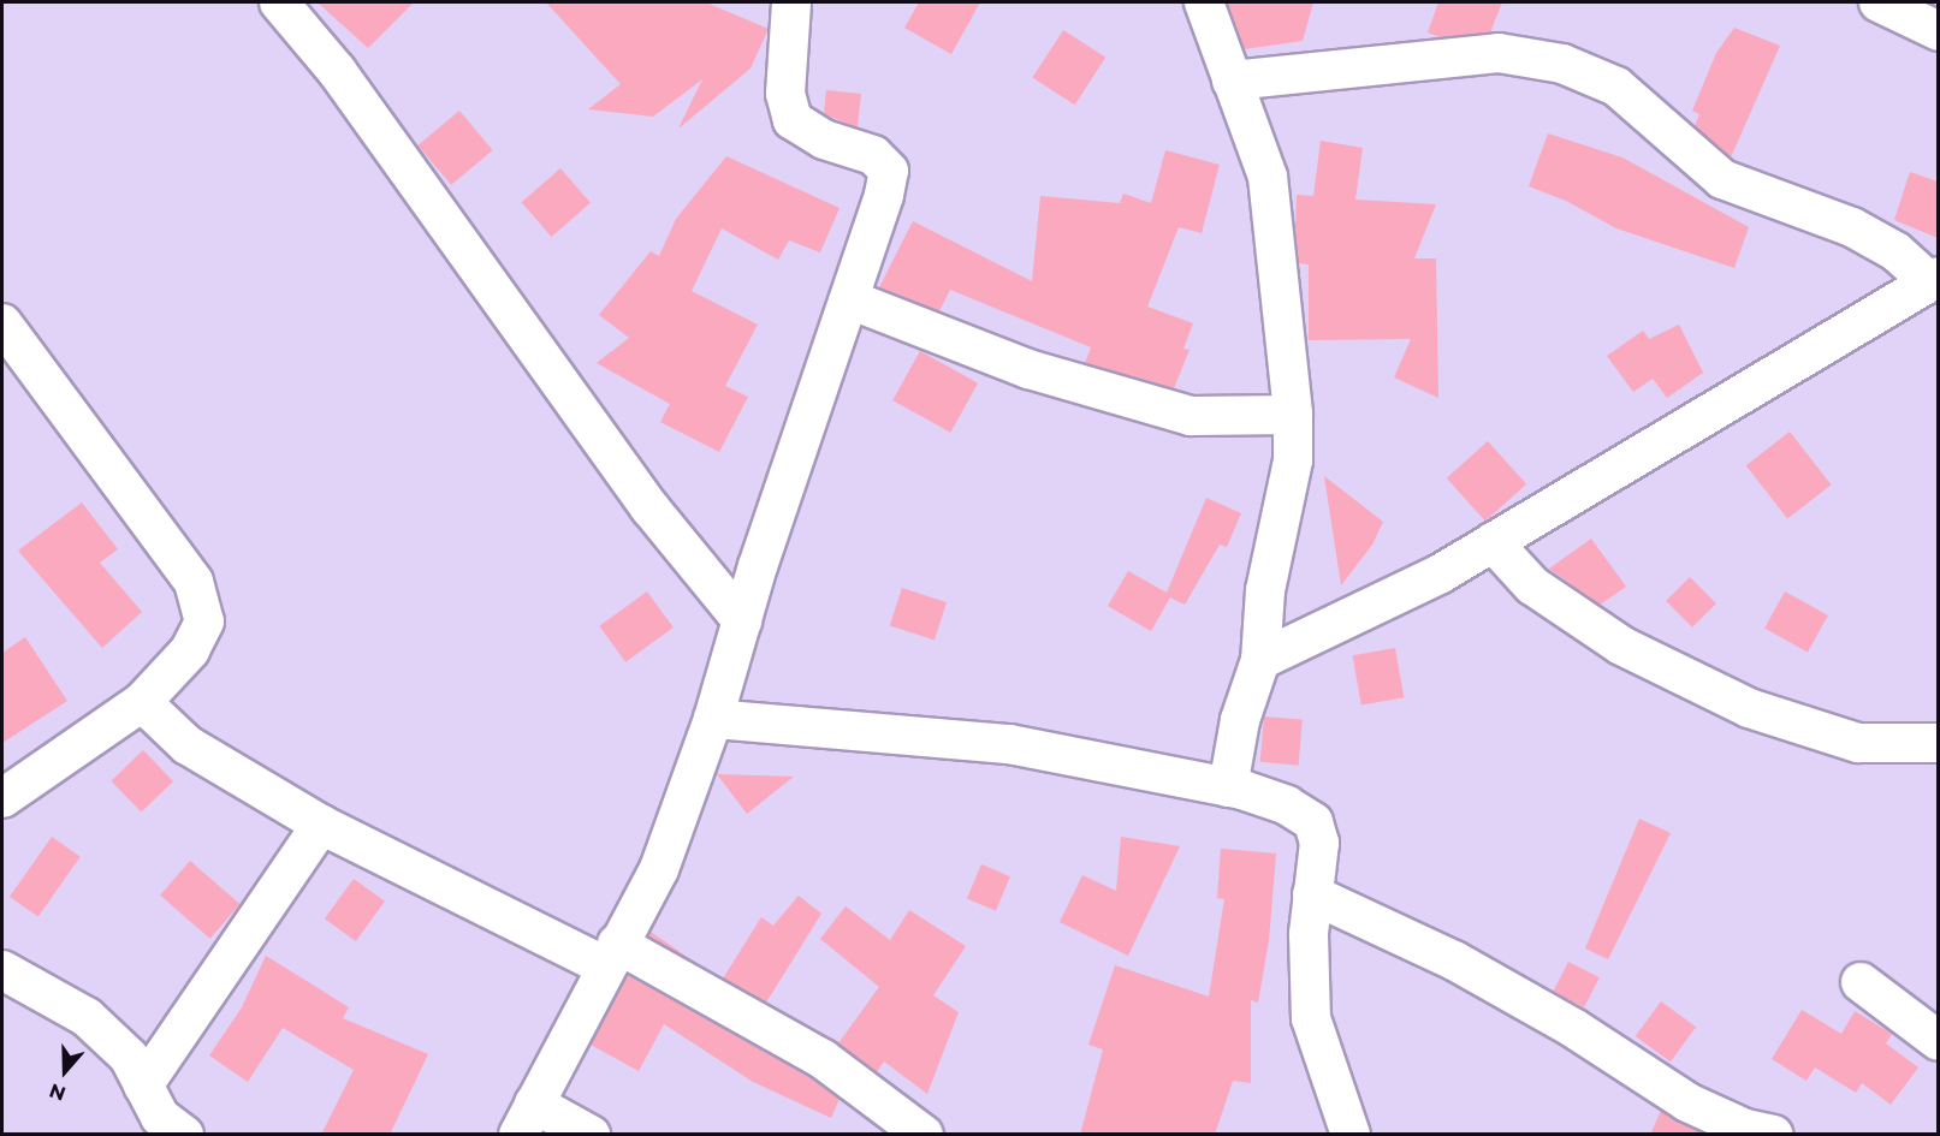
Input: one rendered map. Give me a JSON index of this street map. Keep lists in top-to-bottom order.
{
  "north": "bottom"
}
